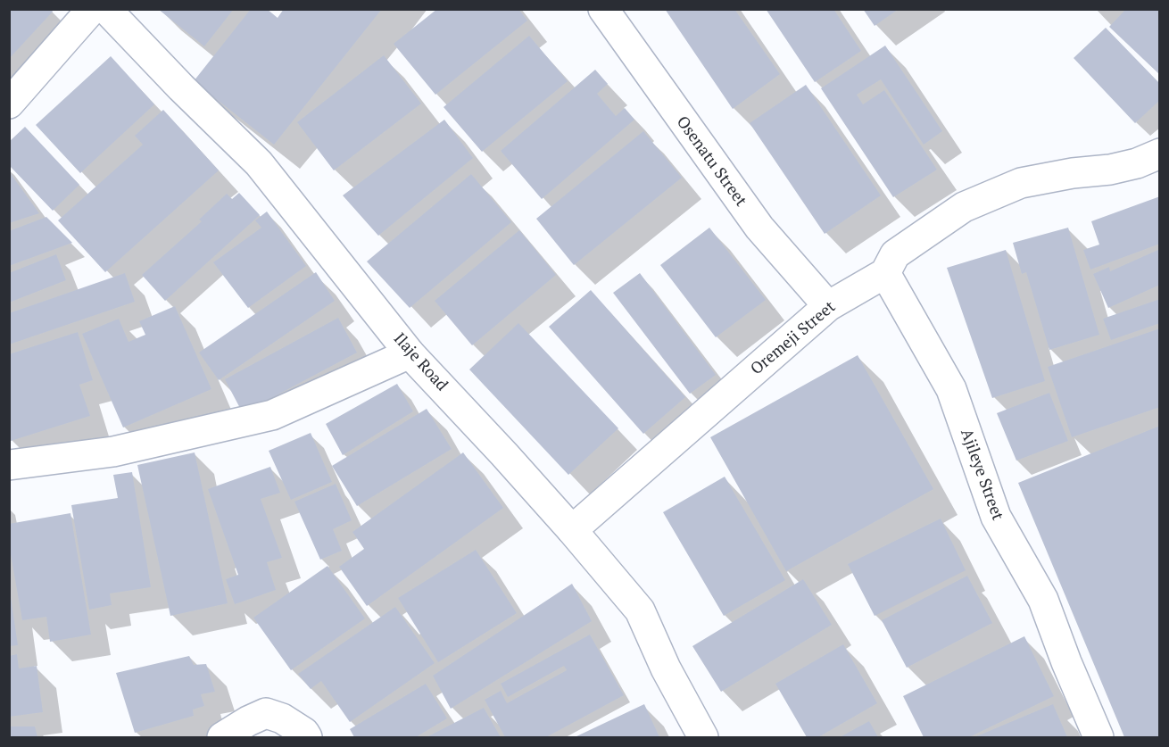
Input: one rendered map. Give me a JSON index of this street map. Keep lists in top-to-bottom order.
{
  "streets": {
    "street": [
      "Osenatu Street",
      "Oremeji Street",
      "Ilaje Road",
      "Ajileye Street"
    ]
  },
  "crossings": [
    ["Osenatu Street", "Oremeji Street"],
    ["Oremeji Street", "Ilaje Road"],
    ["Oremeji Street", "Ajileye Street"]
  ]
}
